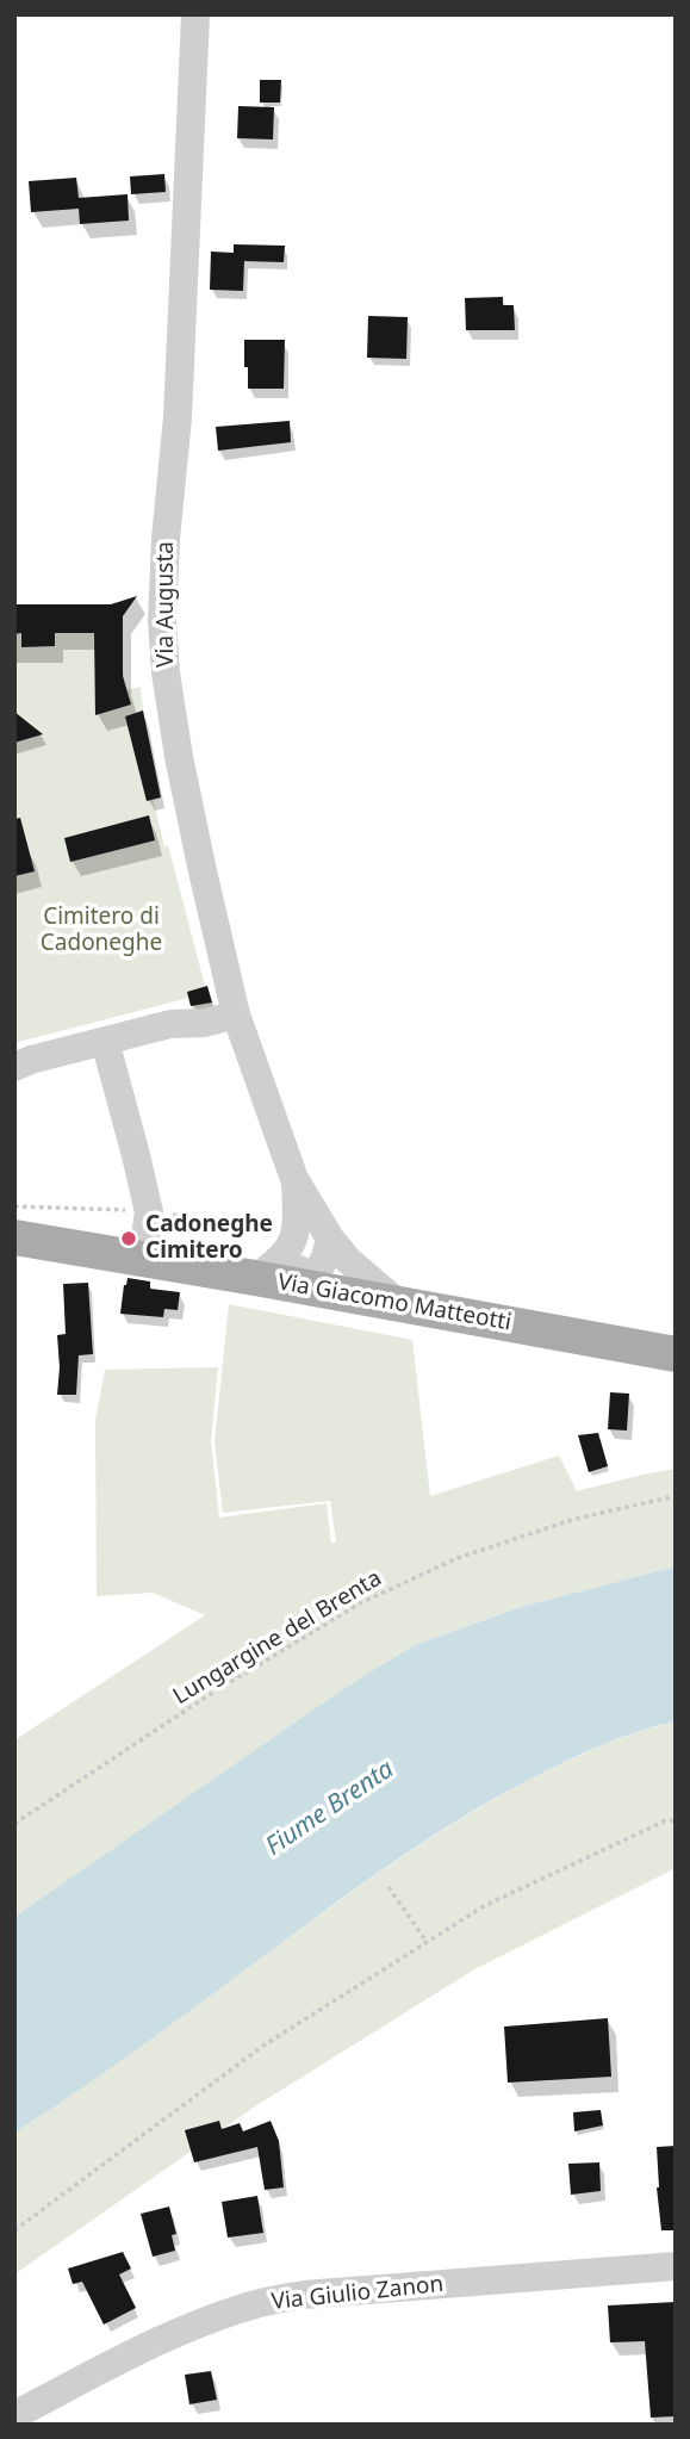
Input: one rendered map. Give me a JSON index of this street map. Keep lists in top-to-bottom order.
{
  "streets": {
    "main road": ["Via Giacomo Matteotti"],
    "street": ["Via Augusta", "Via Giulio Zanon"],
    "path": ["Lungargine del Brenta"]
  },
  "crossings": [
    ["Via Augusta", "Via Giacomo Matteotti"]
  ],
  "water": ["Fiume Brenta"],
  "parks": ["Cimitero di Cadoneghe"],
  "places": ["Cadoneghe Cimitero"]
}
